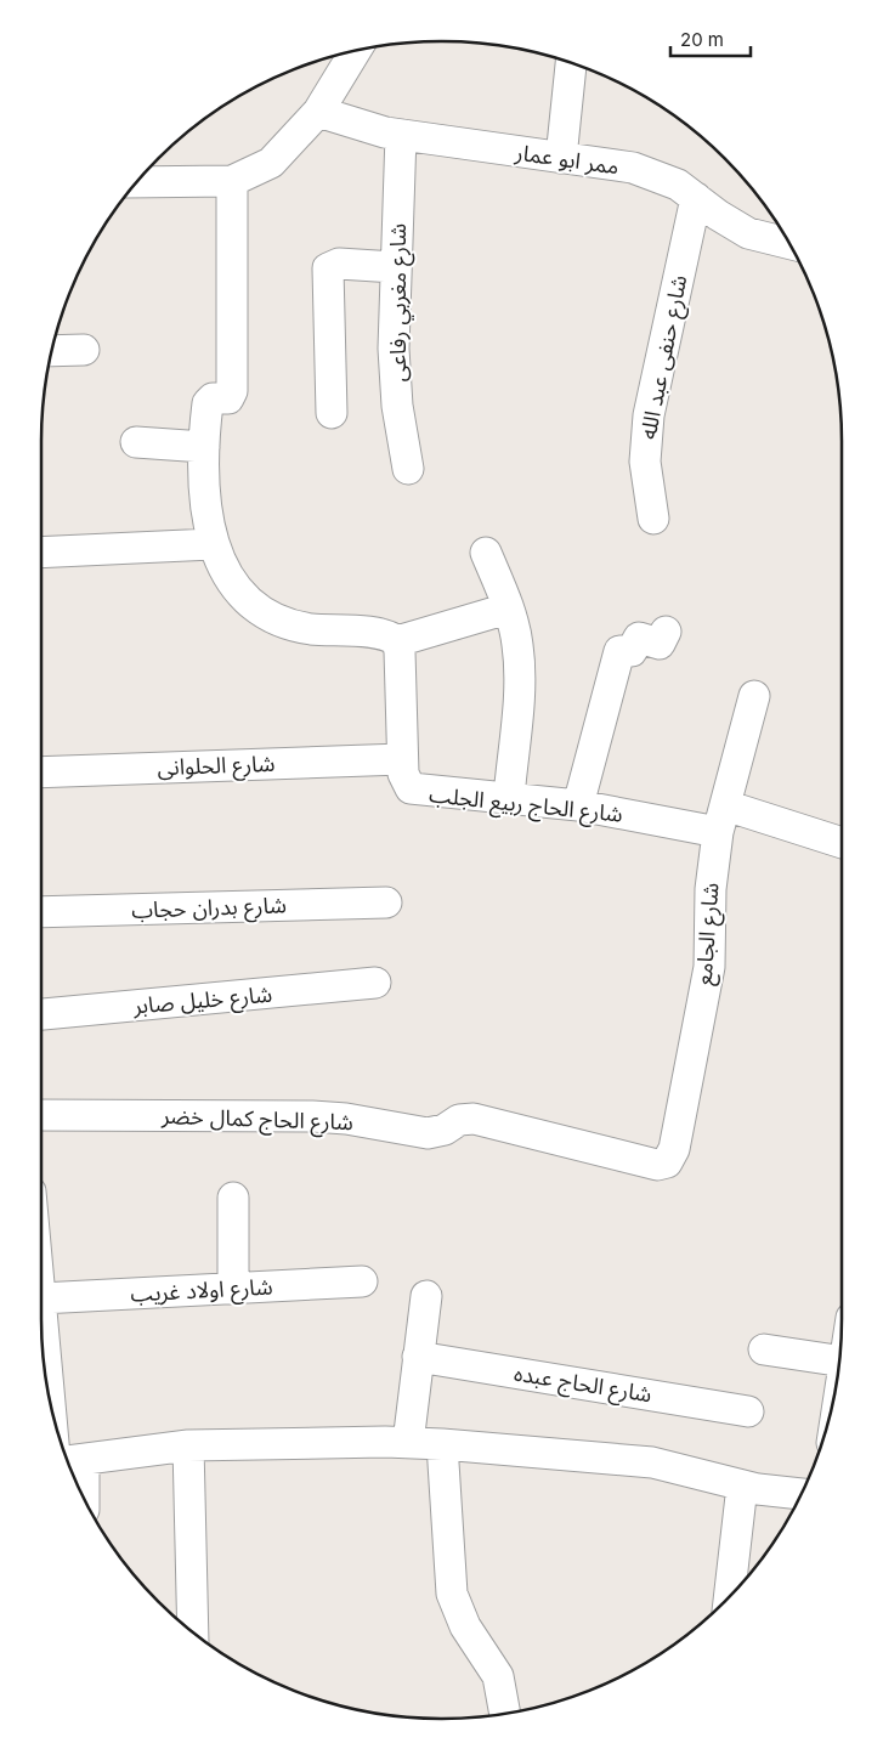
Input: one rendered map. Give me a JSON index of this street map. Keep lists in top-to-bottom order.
{
  "streets": {
    "street": [
      "ممر ابو عمار",
      "شارع مغربي رفاعى",
      "شارع حنفى عبد الله",
      "شارع الحلوانى",
      "شارع الحاج ربيع الجلب",
      "شارع بدران حجاب",
      "شارع الجامع",
      "شارع خليل صابر",
      "شارع الحاج كمال خضر",
      "شارع اولاد غريب",
      "شارع الحاج عبده"
    ]
  },
  "crossings": [
    ["ممر ابو عمار", "شارع مغربي رفاعى"],
    ["ممر ابو عمار", "شارع حنفى عبد الله"],
    ["شارع الحلوانى", "شارع الحاج ربيع الجلب"],
    ["شارع الحاج ربيع الجلب", "شارع الجامع"],
    ["شارع الجامع", "شارع الحاج كمال خضر"]
  ],
  "scale_bar": "20 m"
}
